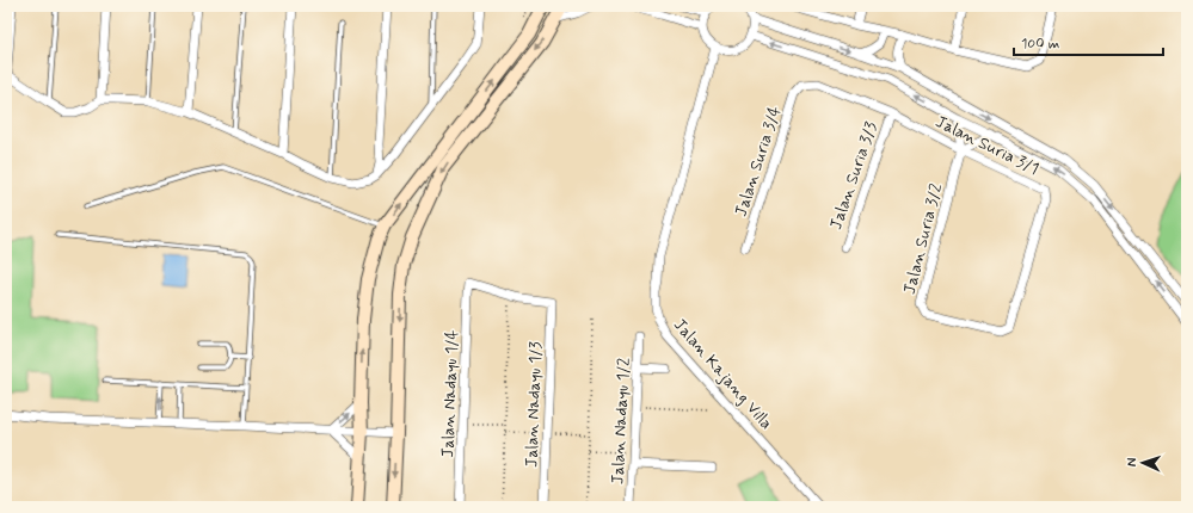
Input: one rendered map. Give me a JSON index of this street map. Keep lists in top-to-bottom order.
{
  "streets": {
    "street": [
      "Jalan Suria 3/1",
      "Jalan Suria 3/4",
      "Jalan Suria 3/3",
      "Jalan Suria 3/2",
      "Jalan Kajang Villa",
      "Jalan Nadayu 1/4",
      "Jalan Nadayu 1/3",
      "Jalan Nadayu 1/2"
    ]
  },
  "crossings": [
    ["Jalan Suria 3/1", "Jalan Suria 3/4"],
    ["Jalan Suria 3/1", "Jalan Suria 3/3"],
    ["Jalan Suria 3/1", "Jalan Suria 3/2"],
    ["Jalan Nadayu 1/4", "Jalan Nadayu 1/3"]
  ],
  "scale_bar": "100 m",
  "north": "left"
}
